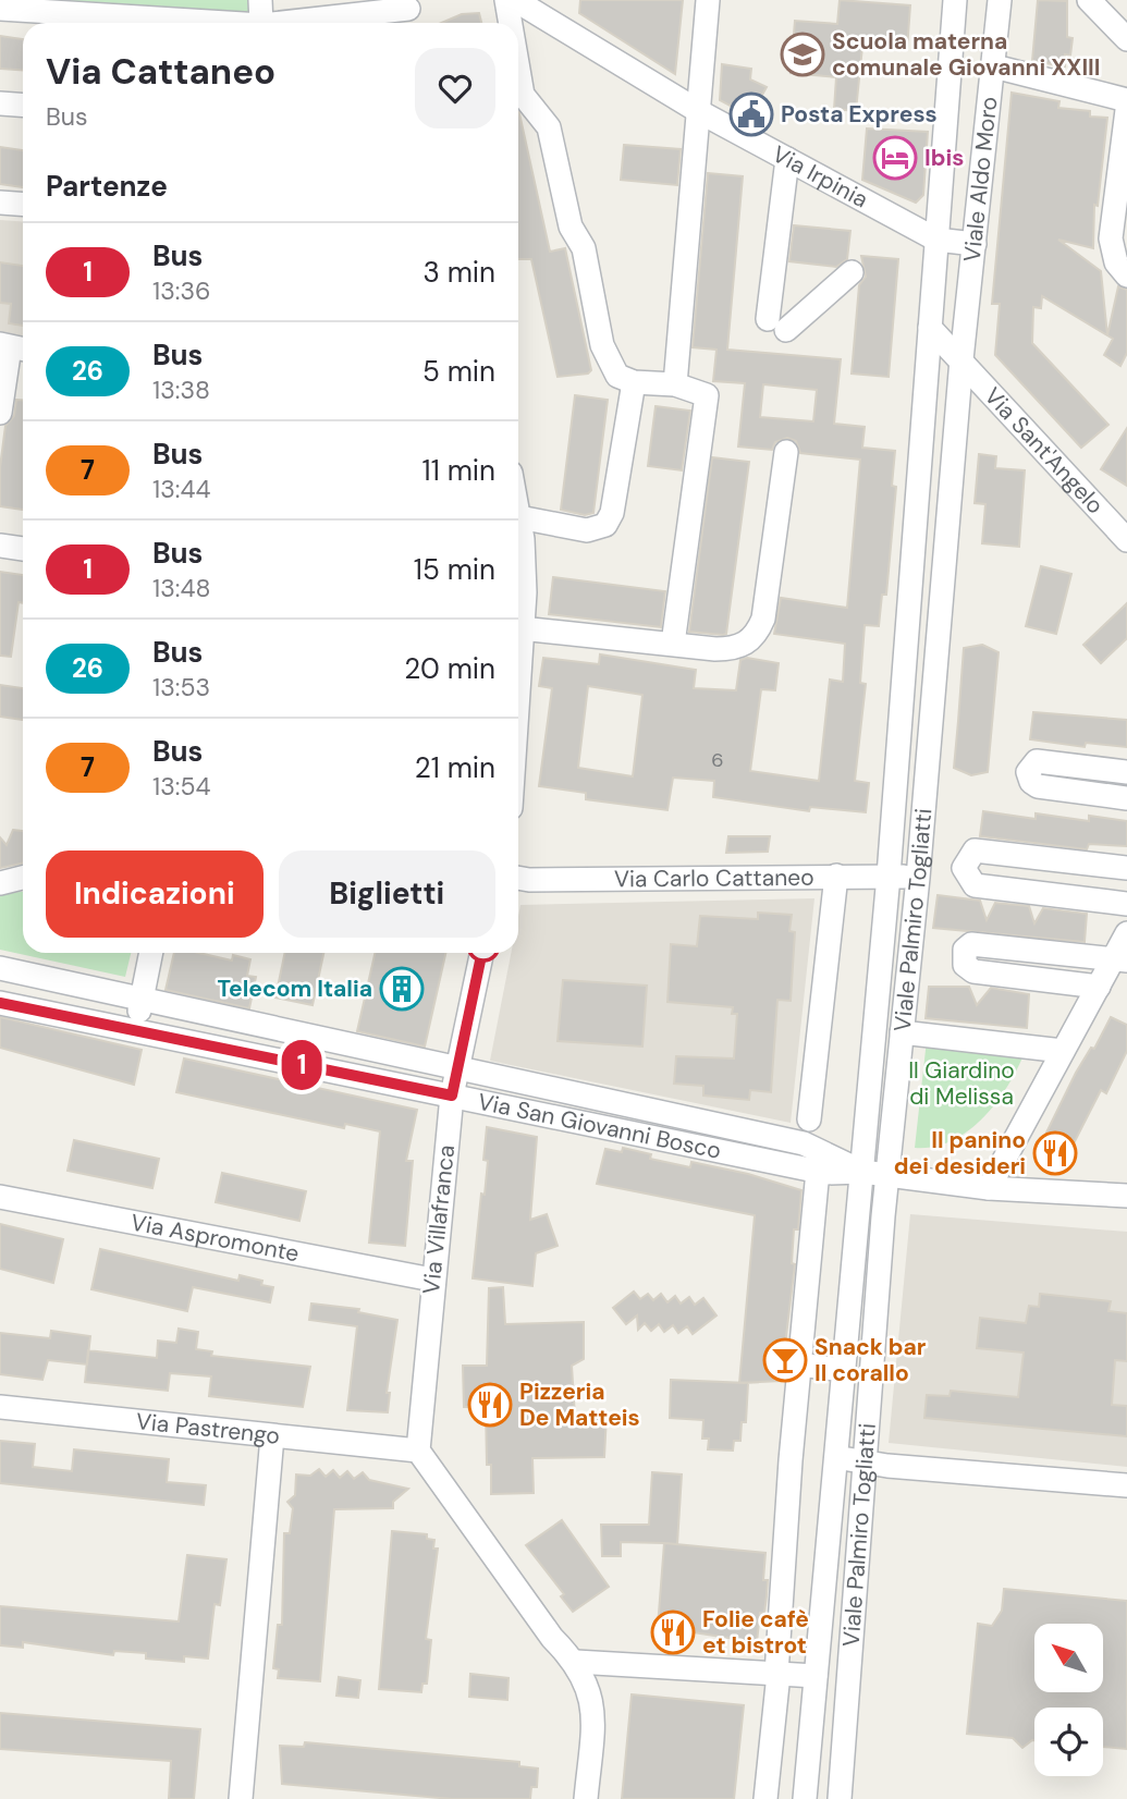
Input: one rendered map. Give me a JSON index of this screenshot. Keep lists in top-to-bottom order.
{
  "streets": {
    "street": [
      "Via Irpinia",
      "Viale Aldo Moro",
      "Via Sant'Angelo",
      "Via Carlo Cattaneo",
      "Viale Palmiro Togliatti",
      "Via San Giovanni Bosco",
      "Via Villafranca",
      "Via Aspromonte",
      "Via Pastrengo"
    ]
  },
  "crossings": [
    ["Via Irpinia", "Viale Aldo Moro"],
    ["Via Irpinia", "Viale Palmiro Togliatti"],
    ["Viale Aldo Moro", "Via Sant'Angelo"],
    ["Viale Aldo Moro", "Viale Palmiro Togliatti"],
    ["Via Sant'Angelo", "Viale Palmiro Togliatti"],
    ["Via Carlo Cattaneo", "Viale Palmiro Togliatti"],
    ["Viale Palmiro Togliatti", "Via San Giovanni Bosco"],
    ["Via San Giovanni Bosco", "Via Villafranca"],
    ["Via Villafranca", "Via Aspromonte"],
    ["Via Villafranca", "Via Pastrengo"]
  ],
  "parks": ["Il Giardino di Melissa"],
  "places": {
    "school or university": ["Scuola materna comunale Giovanni XXIII"],
    "public building": ["Posta Express"],
    "hotel": ["Ibis"],
    "building": ["Telecom Italia"],
    "restaurant": ["Il panino dei desideri", "Pizzeria De Matteis", "Folie cafè et bistrot"],
    "bar": ["Snack bar Il corallo"]
  },
  "lines": ["bus line 1"],
  "house_numbers": ["6"],
  "north": "top left",
  "page": {
    "on_map": "1",
    "heading": [
      ["Via Cattaneo", "Bus"],
      "Partenze"
    ],
    "list": [
      {
        "mark": "1",
        "name": "Bus",
        "note": "13:36",
        "value": "3 min"
      },
      {
        "mark": "26",
        "name": "Bus",
        "note": "13:38",
        "value": "5 min"
      },
      {
        "mark": "7",
        "name": "Bus",
        "note": "13:44",
        "value": "11 min"
      },
      {
        "mark": "1",
        "name": "Bus",
        "note": "13:48",
        "value": "15 min"
      },
      {
        "mark": "26",
        "name": "Bus",
        "note": "13:53",
        "value": "20 min"
      },
      {
        "mark": "7",
        "name": "Bus",
        "note": "13:54",
        "value": "21 min"
      }
    ],
    "buttons": ["Indicazioni", "Biglietti"]
  }
}
